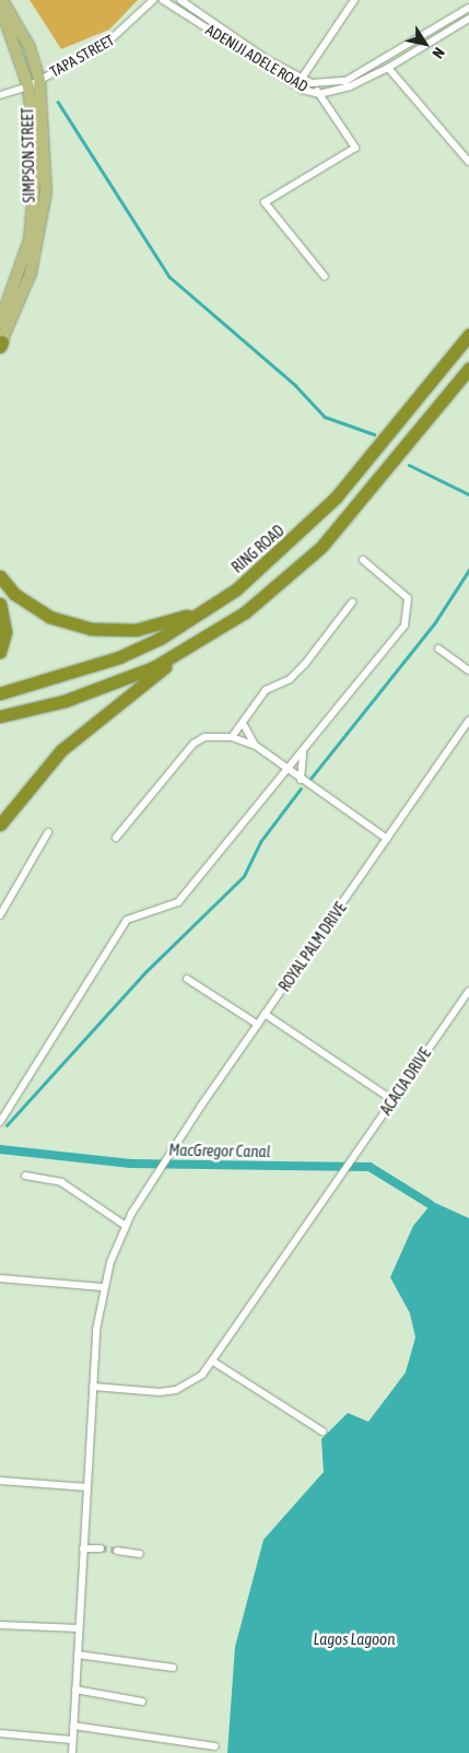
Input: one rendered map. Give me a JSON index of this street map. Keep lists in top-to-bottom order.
{
  "streets": {
    "highway": ["RING ROAD"],
    "main road": ["SIMPSON STREET"],
    "street": [
      "TAPA STREET",
      "ADENIJI ADELE ROAD",
      "ROYAL PALM DRIVE",
      "ACACIA DRIVE"
    ]
  },
  "crossings": [
    ["TAPA STREET", "SIMPSON STREET"],
    ["ROYAL PALM DRIVE", "ACACIA DRIVE"]
  ],
  "water": ["MacGregor Canal", "Lagos Lagoon"],
  "north": "bottom right"
}
